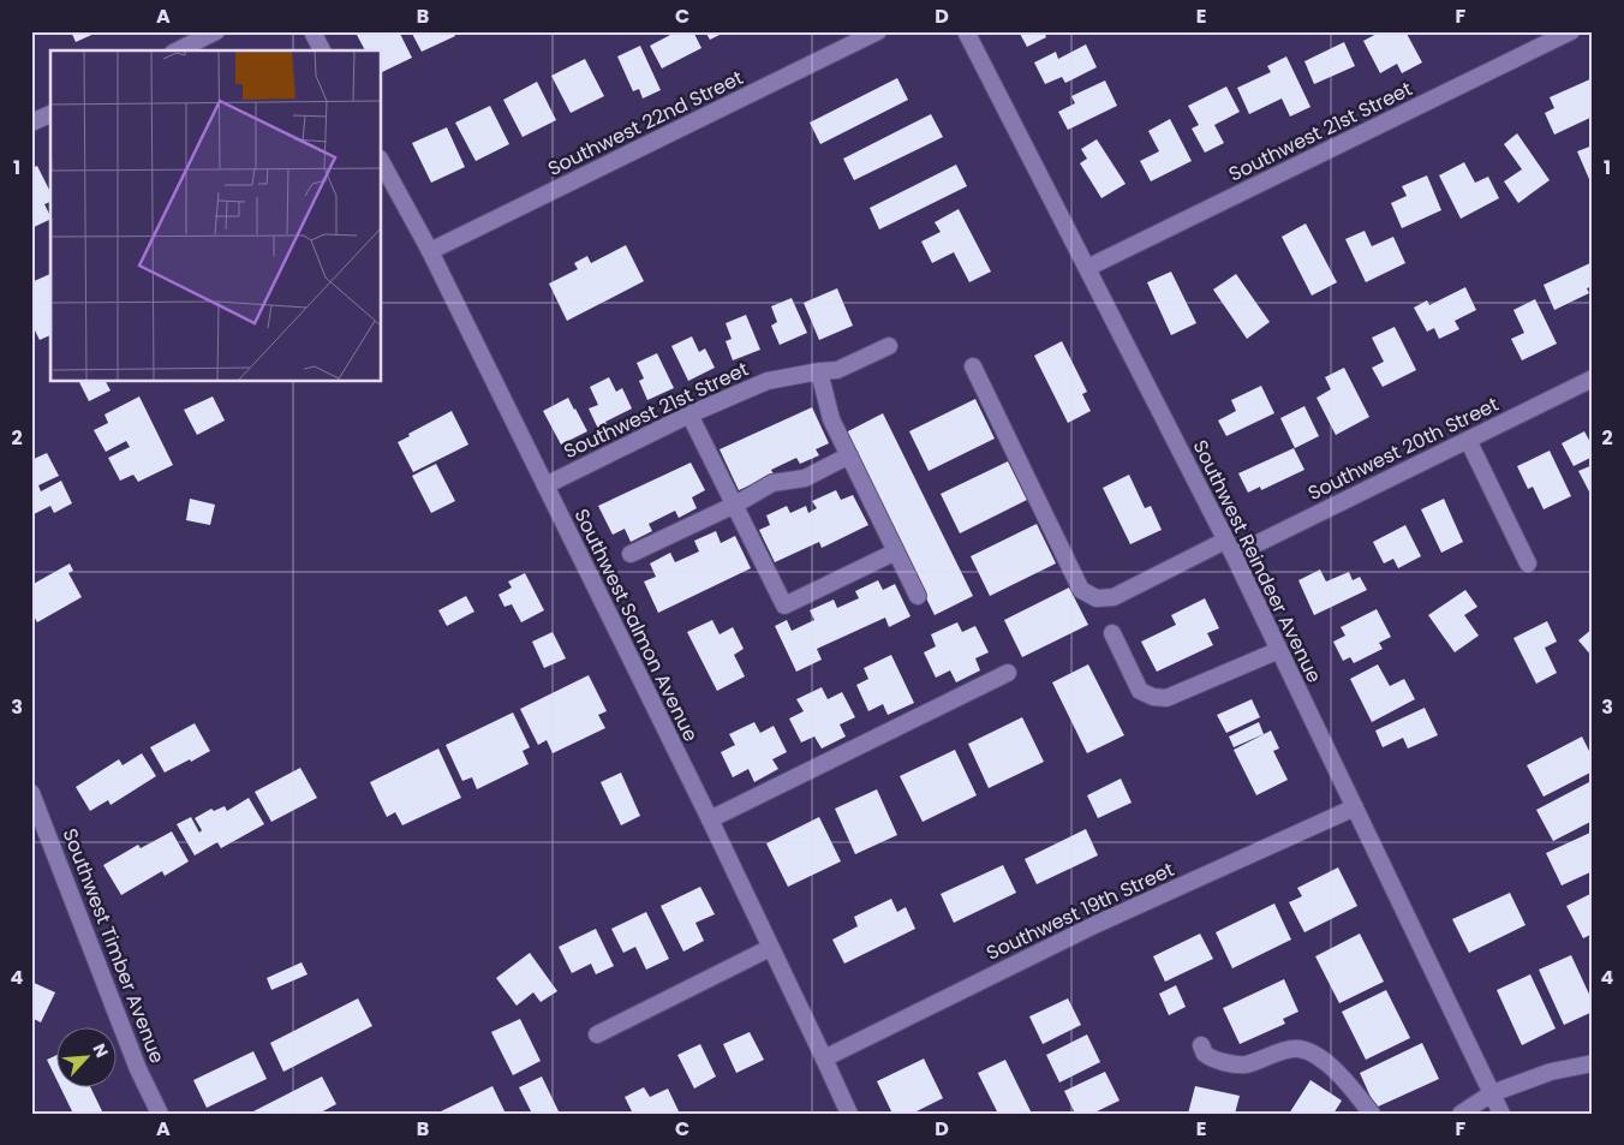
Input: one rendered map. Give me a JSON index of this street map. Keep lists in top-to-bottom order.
{
  "streets": {
    "street": [
      "Southwest 22nd Street",
      "Southwest 21st Street",
      "Southwest 20th Street",
      "Southwest Reindeer Avenue",
      "Southwest Salmon Avenue",
      "Southwest 19th Street",
      "Southwest Timber Avenue"
    ]
  },
  "crossings": [
    ["Southwest 22nd Street", "Southwest Salmon Avenue"],
    ["Southwest 21st Street", "Southwest Reindeer Avenue"],
    ["Southwest 21st Street", "Southwest Salmon Avenue"],
    ["Southwest 20th Street", "Southwest Reindeer Avenue"],
    ["Southwest Reindeer Avenue", "Southwest 19th Street"],
    ["Southwest Salmon Avenue", "Southwest 19th Street"]
  ],
  "north": "top right",
  "grid": {
    "columns": [
      "A",
      "B",
      "C",
      "D",
      "E",
      "F"
    ],
    "rows": [
      "1",
      "2",
      "3",
      "4"
    ]
  }
}
